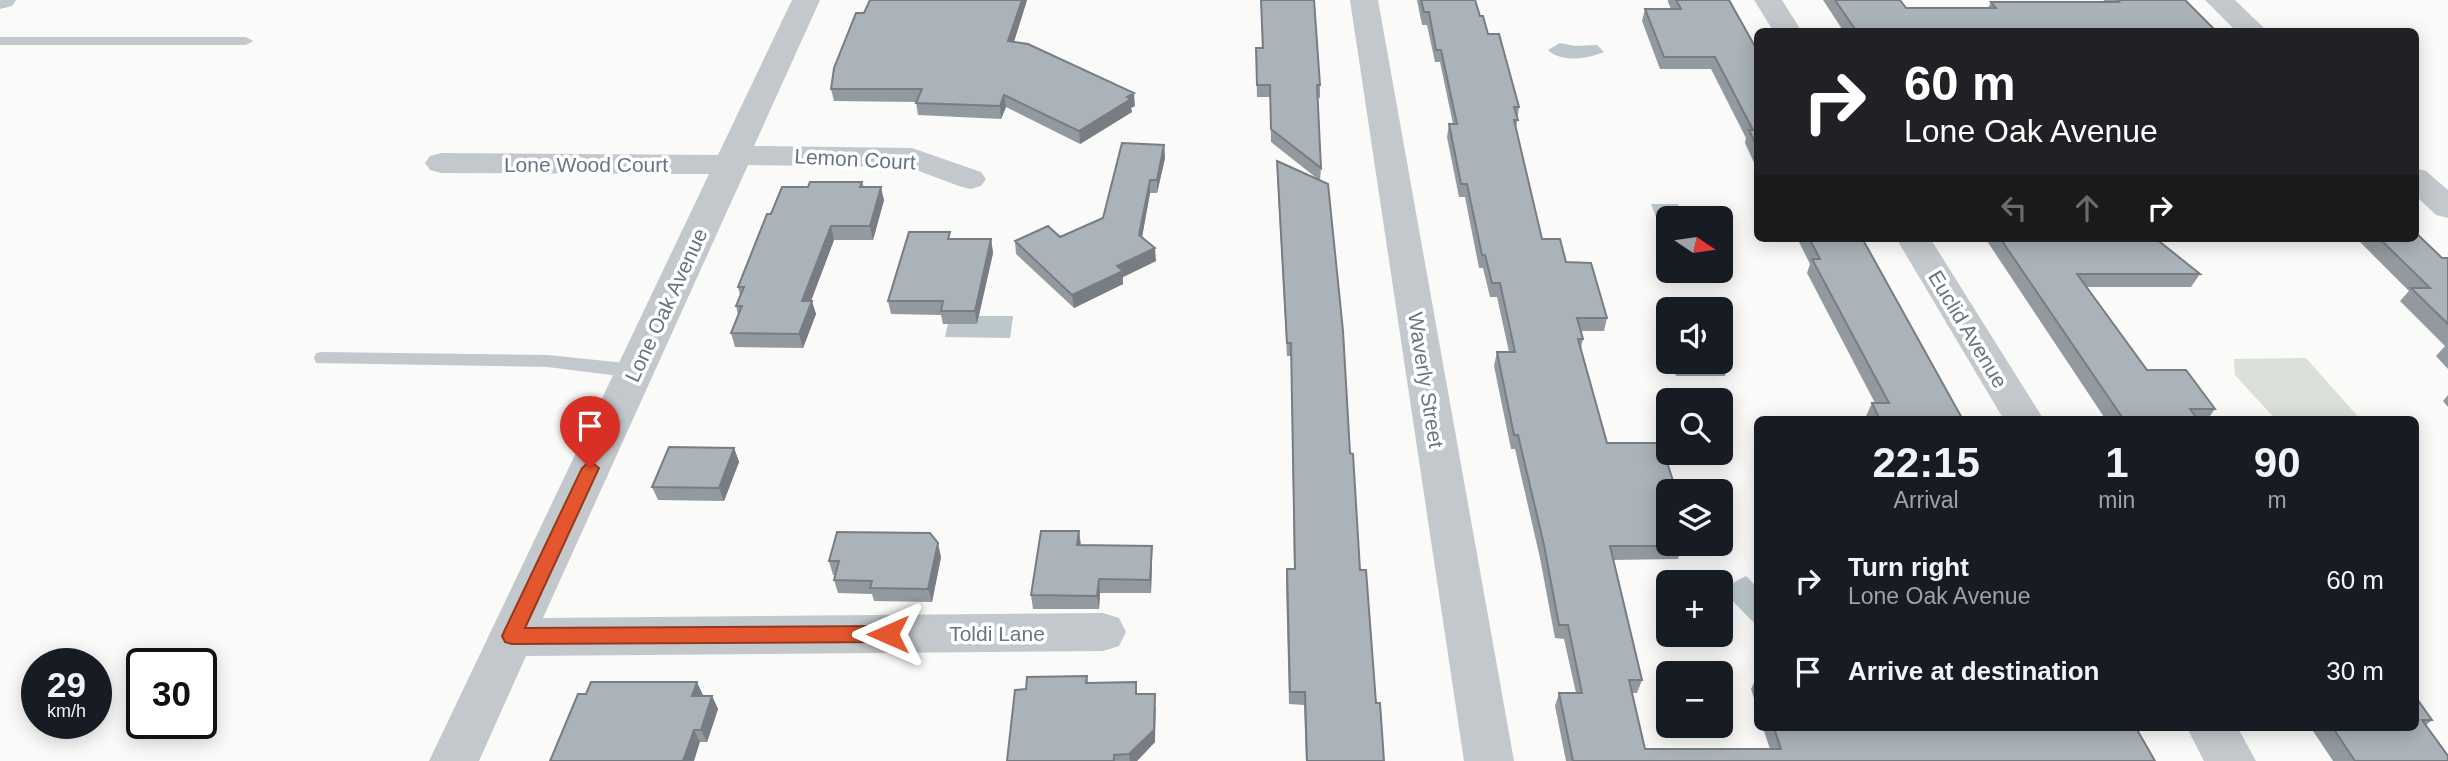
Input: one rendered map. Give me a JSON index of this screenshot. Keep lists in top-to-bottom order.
{
  "streets": {
    "street": [
      "Lemon Court",
      "Lone Wood Court",
      "Lone Oak Avenue",
      "Euclid Avenue",
      "Waverly Street",
      "Toldi Lane"
    ]
  },
  "crossings": [
    ["Lemon Court", "Lone Wood Court"],
    ["Lemon Court", "Lone Oak Avenue"],
    ["Lone Wood Court", "Lone Oak Avenue"],
    ["Lone Oak Avenue", "Toldi Lane"]
  ],
  "north": "right",
  "page": {
    "turn": ["60 m", "Lone Oak Avenue"],
    "map_buttons": ["+", "−"],
    "eta": [
      "22:15",
      "Arrival",
      "1",
      "min",
      "90",
      "m"
    ],
    "list": [
      {
        "name": "Turn right",
        "note": "Lone Oak Avenue",
        "value": "60 m"
      },
      {
        "name": "Arrive at destination",
        "value": "30 m"
      }
    ],
    "speed": "29 km/h",
    "limit": "30"
  }
}
